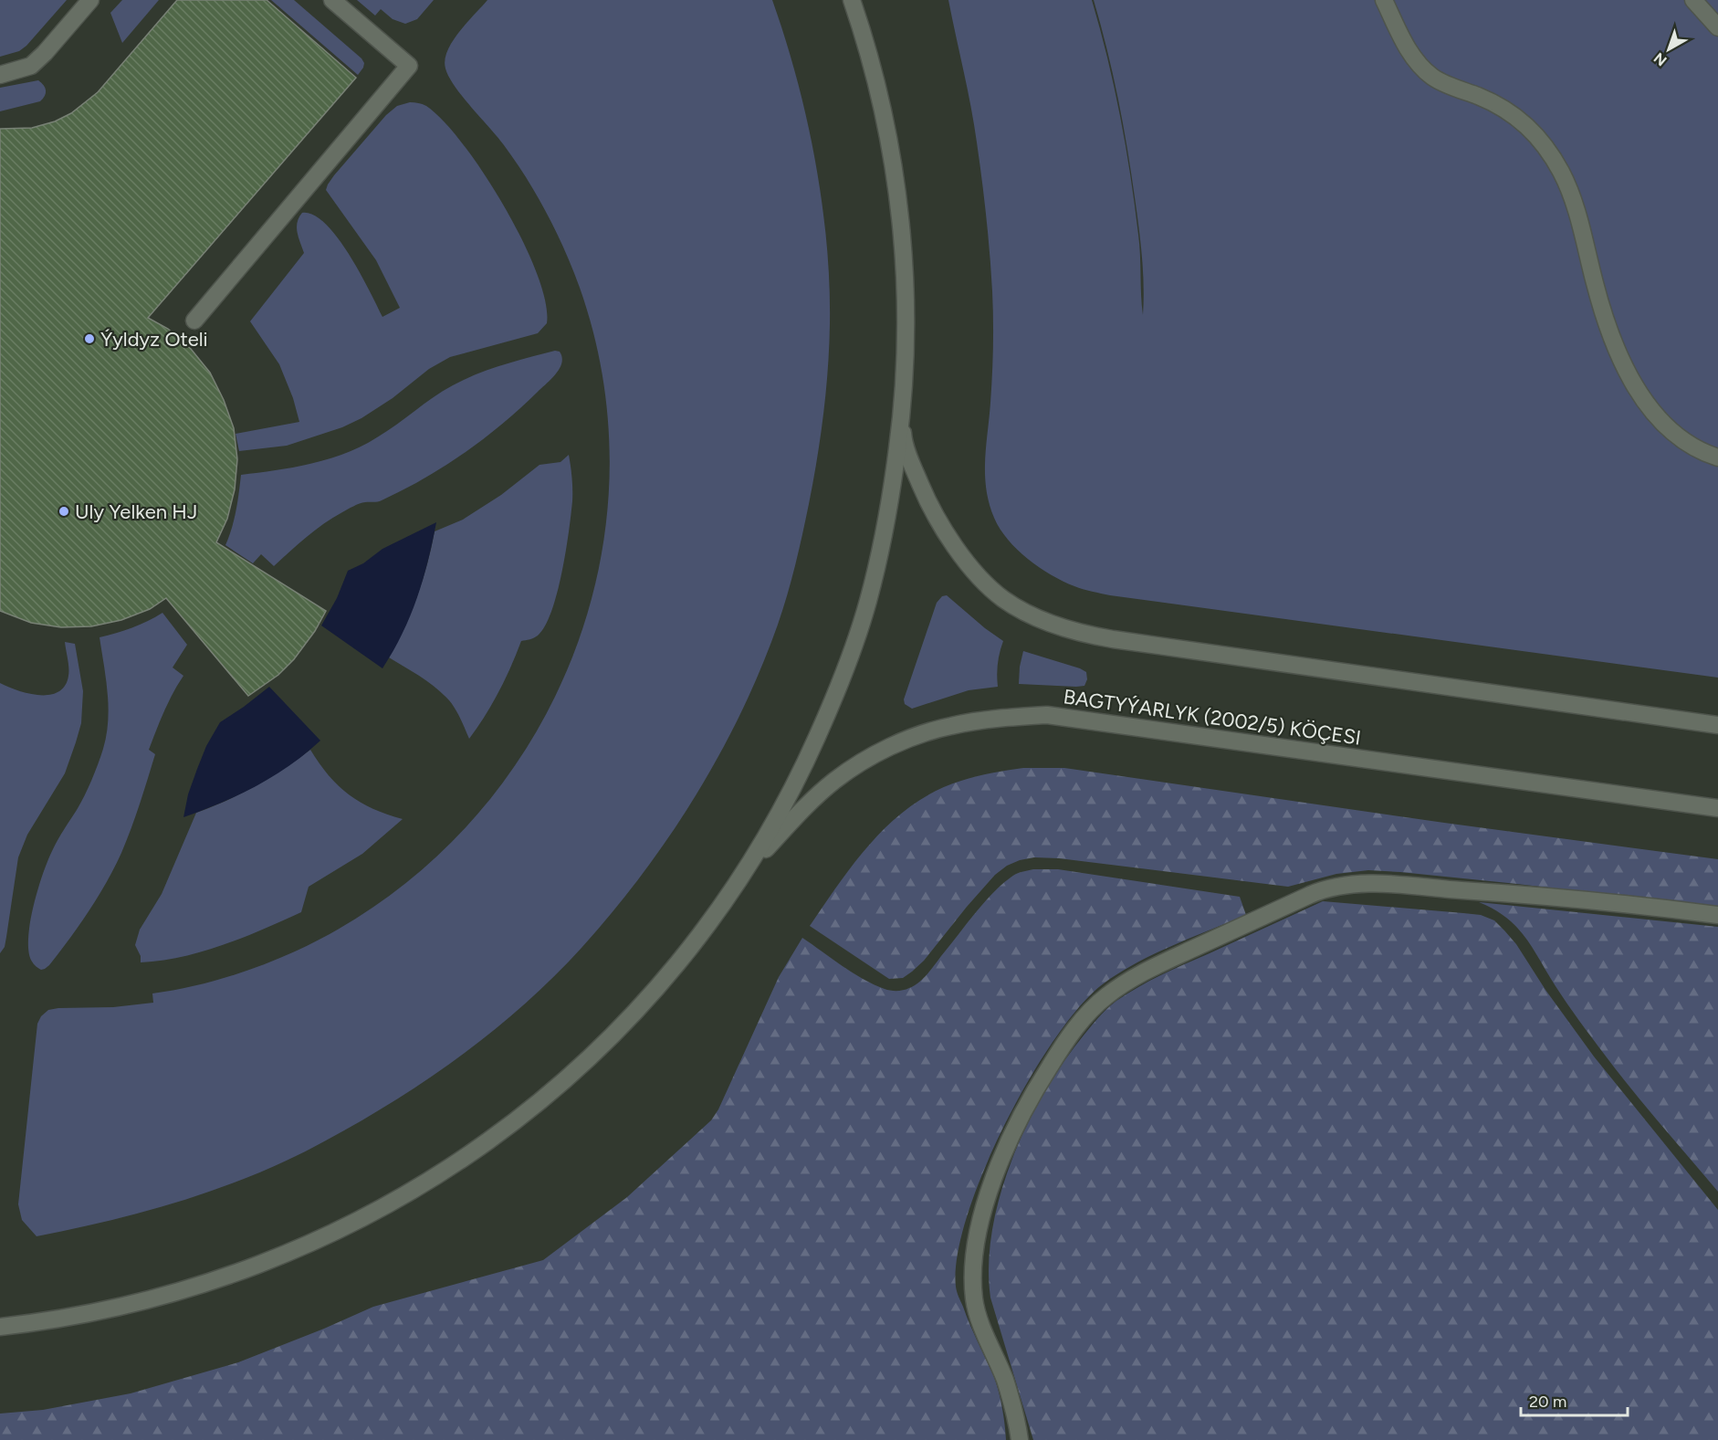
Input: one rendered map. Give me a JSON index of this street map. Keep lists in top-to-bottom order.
{
  "streets": {
    "street": ["BAGTYÝARLYK (2002/5) KÖÇESI"]
  },
  "places": ["Ýyldyz Oteli", "Uly Yelken HJ"],
  "scale_bar": "20 m",
  "north": "bottom left"
}
